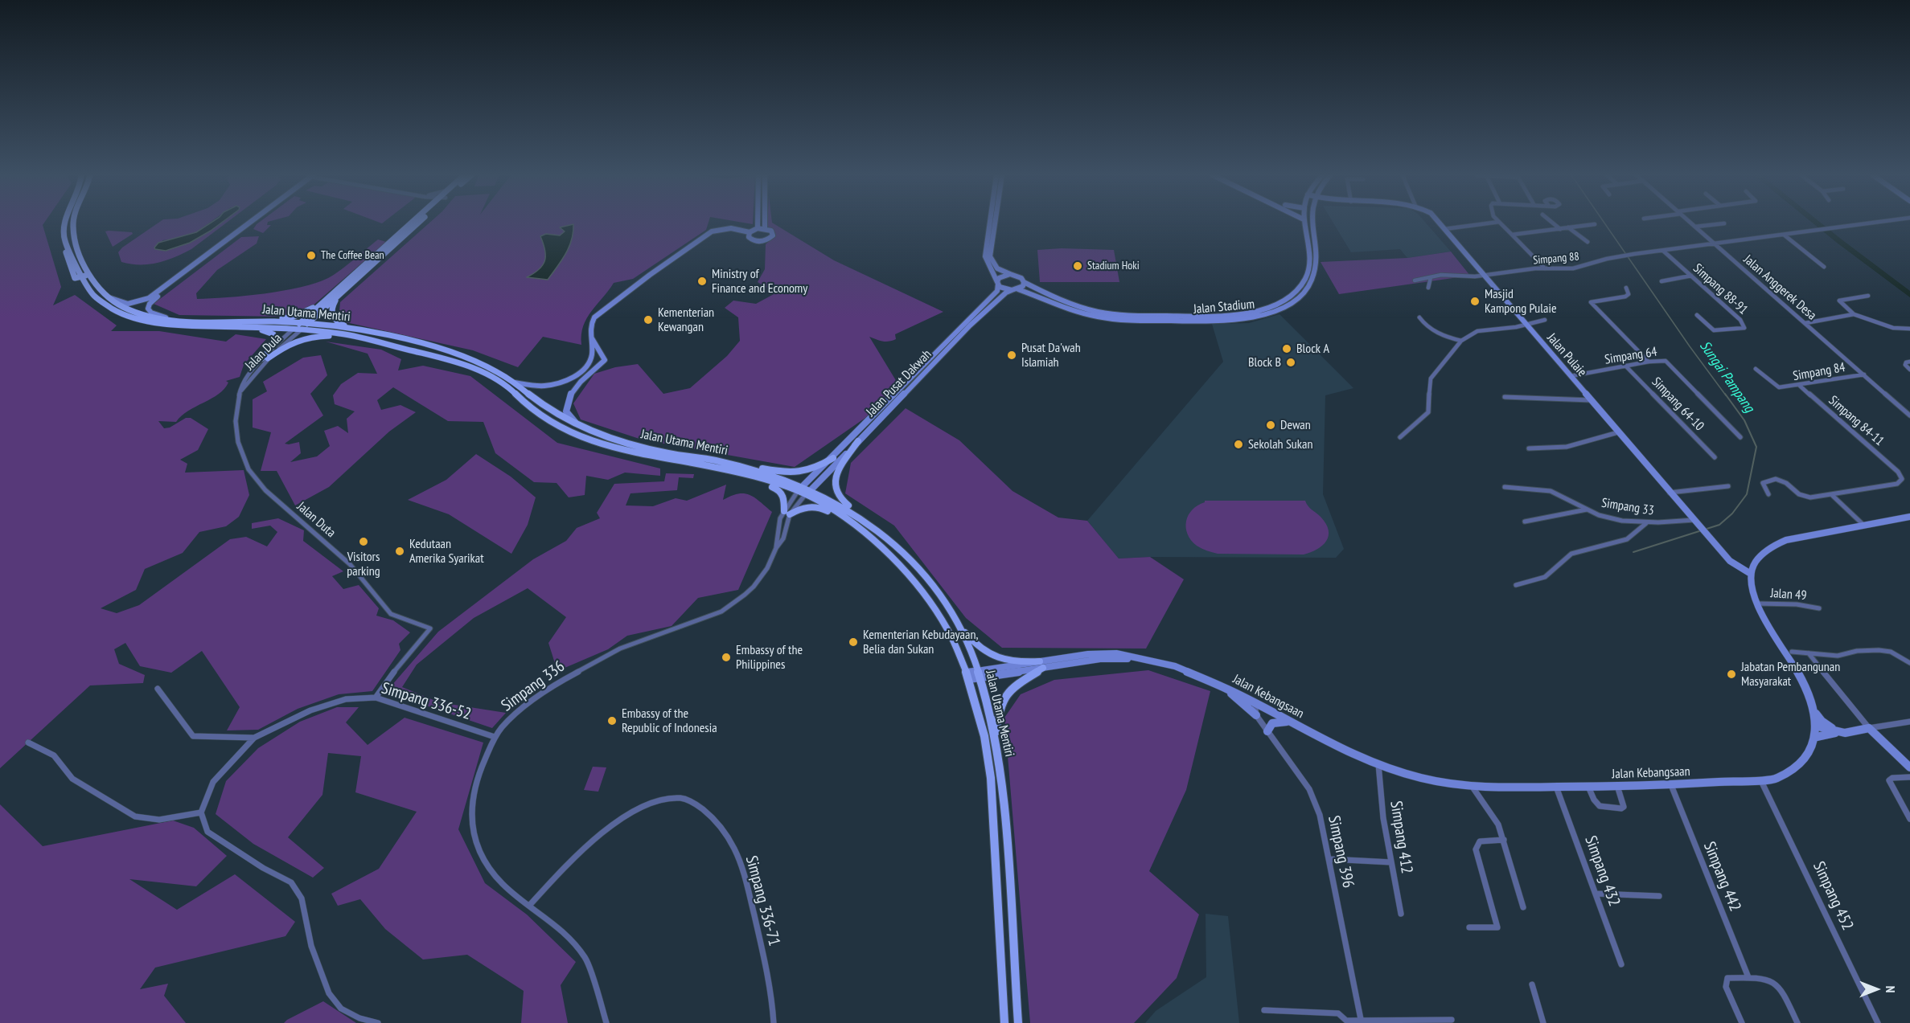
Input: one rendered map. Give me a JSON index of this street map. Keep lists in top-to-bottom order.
{
  "streets": {
    "main road": [
      "Jalan Stadium",
      "Jalan Utama Mentiri",
      "Jalan Pulaie",
      "Jalan Pusat Dakwah",
      "Jalan Kebangsaan"
    ],
    "street": [
      "Simpang 88",
      "Jalan Anggerek Desa",
      "Simpang 88-91",
      "Jalan Dula",
      "Simpang 64",
      "Simpang 84",
      "Simpang 64-10",
      "Simpang 84-11",
      "Simpang 33",
      "Jalan Duta",
      "Jalan 49",
      "Simpang 336",
      "Simpang 336-52",
      "Simpang 412",
      "Simpang 396",
      "Simpang 432",
      "Simpang 442",
      "Simpang 452",
      "Simpang 336-71"
    ]
  },
  "crossings": [
    ["Simpang 88", "Jalan Anggerek Desa"],
    ["Simpang 88", "Simpang 88-91"],
    ["Simpang 88", "Jalan Pulaie"],
    ["Jalan Anggerek Desa", "Simpang 84"],
    ["Jalan Utama Mentiri", "Jalan Dula"],
    ["Jalan Utama Mentiri", "Jalan Pusat Dakwah"],
    ["Jalan Utama Mentiri", "Simpang 336"],
    ["Jalan Utama Mentiri", "Jalan Kebangsaan"],
    ["Jalan Dula", "Jalan Duta"],
    ["Jalan Pulaie", "Simpang 64"],
    ["Jalan Pulaie", "Simpang 33"],
    ["Jalan Pulaie", "Jalan Kebangsaan"],
    ["Simpang 64", "Simpang 64-10"],
    ["Simpang 84", "Simpang 84-11"],
    ["Jalan Pusat Dakwah", "Simpang 336"],
    ["Jalan Duta", "Simpang 336-52"],
    ["Jalan 49", "Jalan Kebangsaan"],
    ["Simpang 336", "Simpang 336-52"],
    ["Simpang 336", "Simpang 336-71"],
    ["Jalan Kebangsaan", "Simpang 412"],
    ["Jalan Kebangsaan", "Simpang 396"],
    ["Jalan Kebangsaan", "Simpang 432"],
    ["Jalan Kebangsaan", "Simpang 442"],
    ["Jalan Kebangsaan", "Simpang 452"]
  ],
  "water": ["Sungai Pampang"],
  "places": [
    "The Coffee Bean",
    "Stadium Hoki",
    "Ministry of Finance and Economy",
    "Masjid Kampong Pulaie",
    "Kementerian Kewangan",
    "Block A",
    "Pusat Da'wah Islamiah",
    "Block B",
    "Dewan",
    "Sekolah Sukan",
    "Visitors parking",
    "Kedutaan Amerika Syarikat",
    "Kementerian Kebudayaan, Belia dan Sukan",
    "Embassy of the Philippines",
    "Jabatan Pembangunan Masyarakat",
    "Embassy of the Republic of Indonesia"
  ],
  "north": "right"
}
